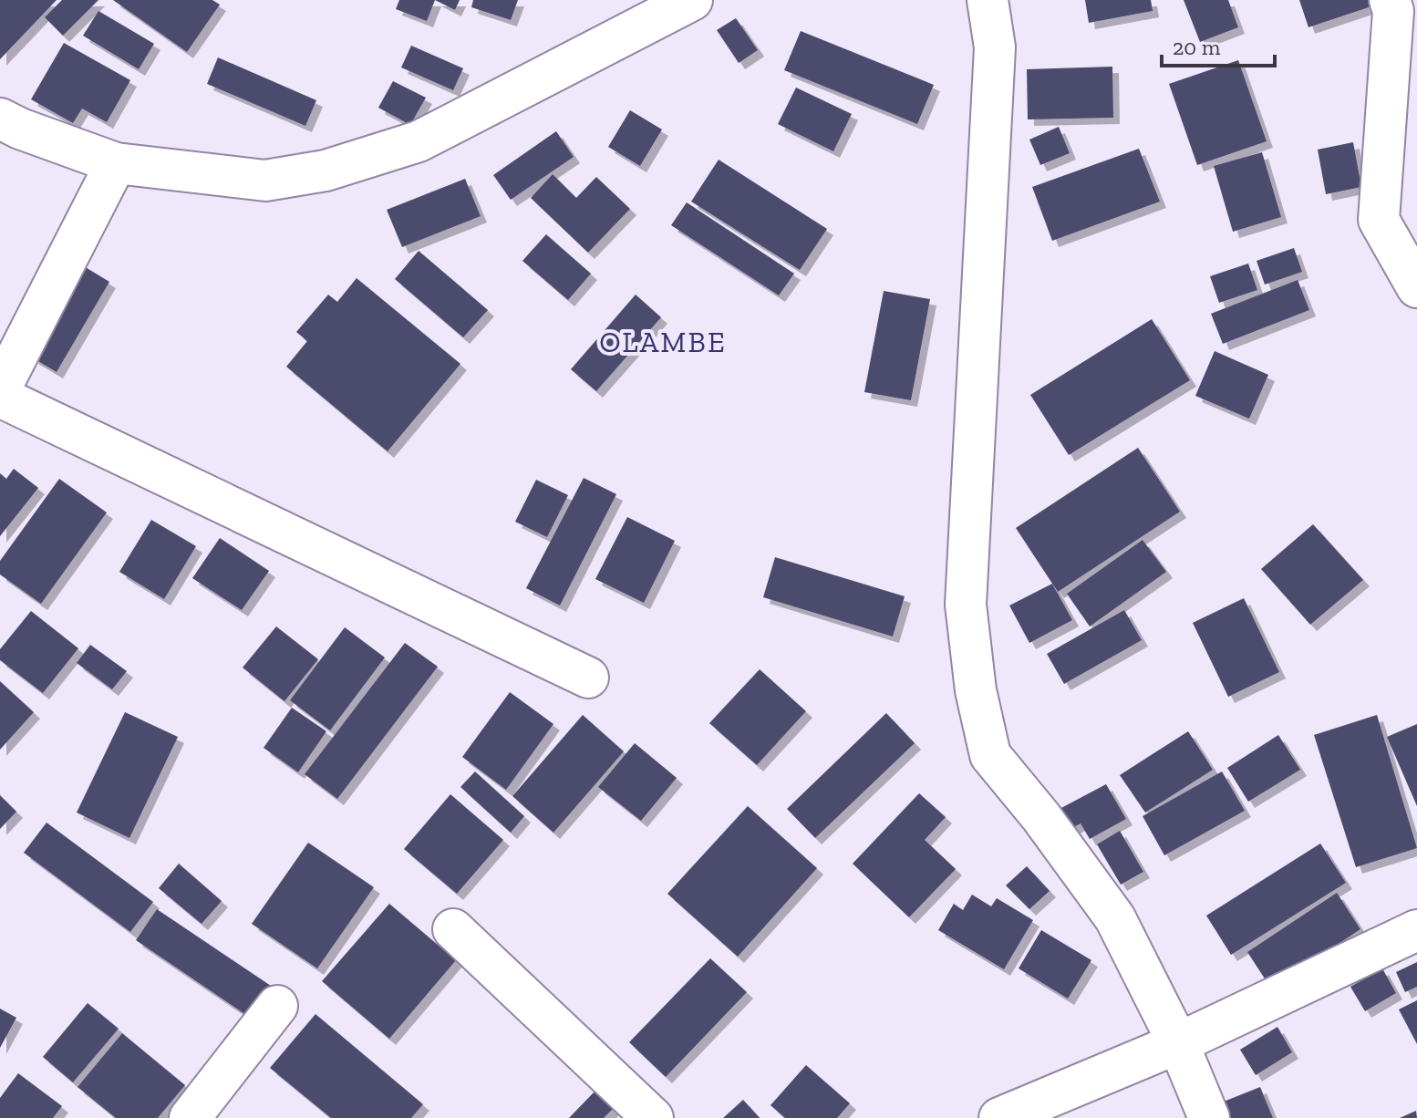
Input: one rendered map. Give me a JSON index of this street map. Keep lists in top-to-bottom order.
{
  "districts": ["OLAMBE"],
  "scale_bar": "20 m"
}
